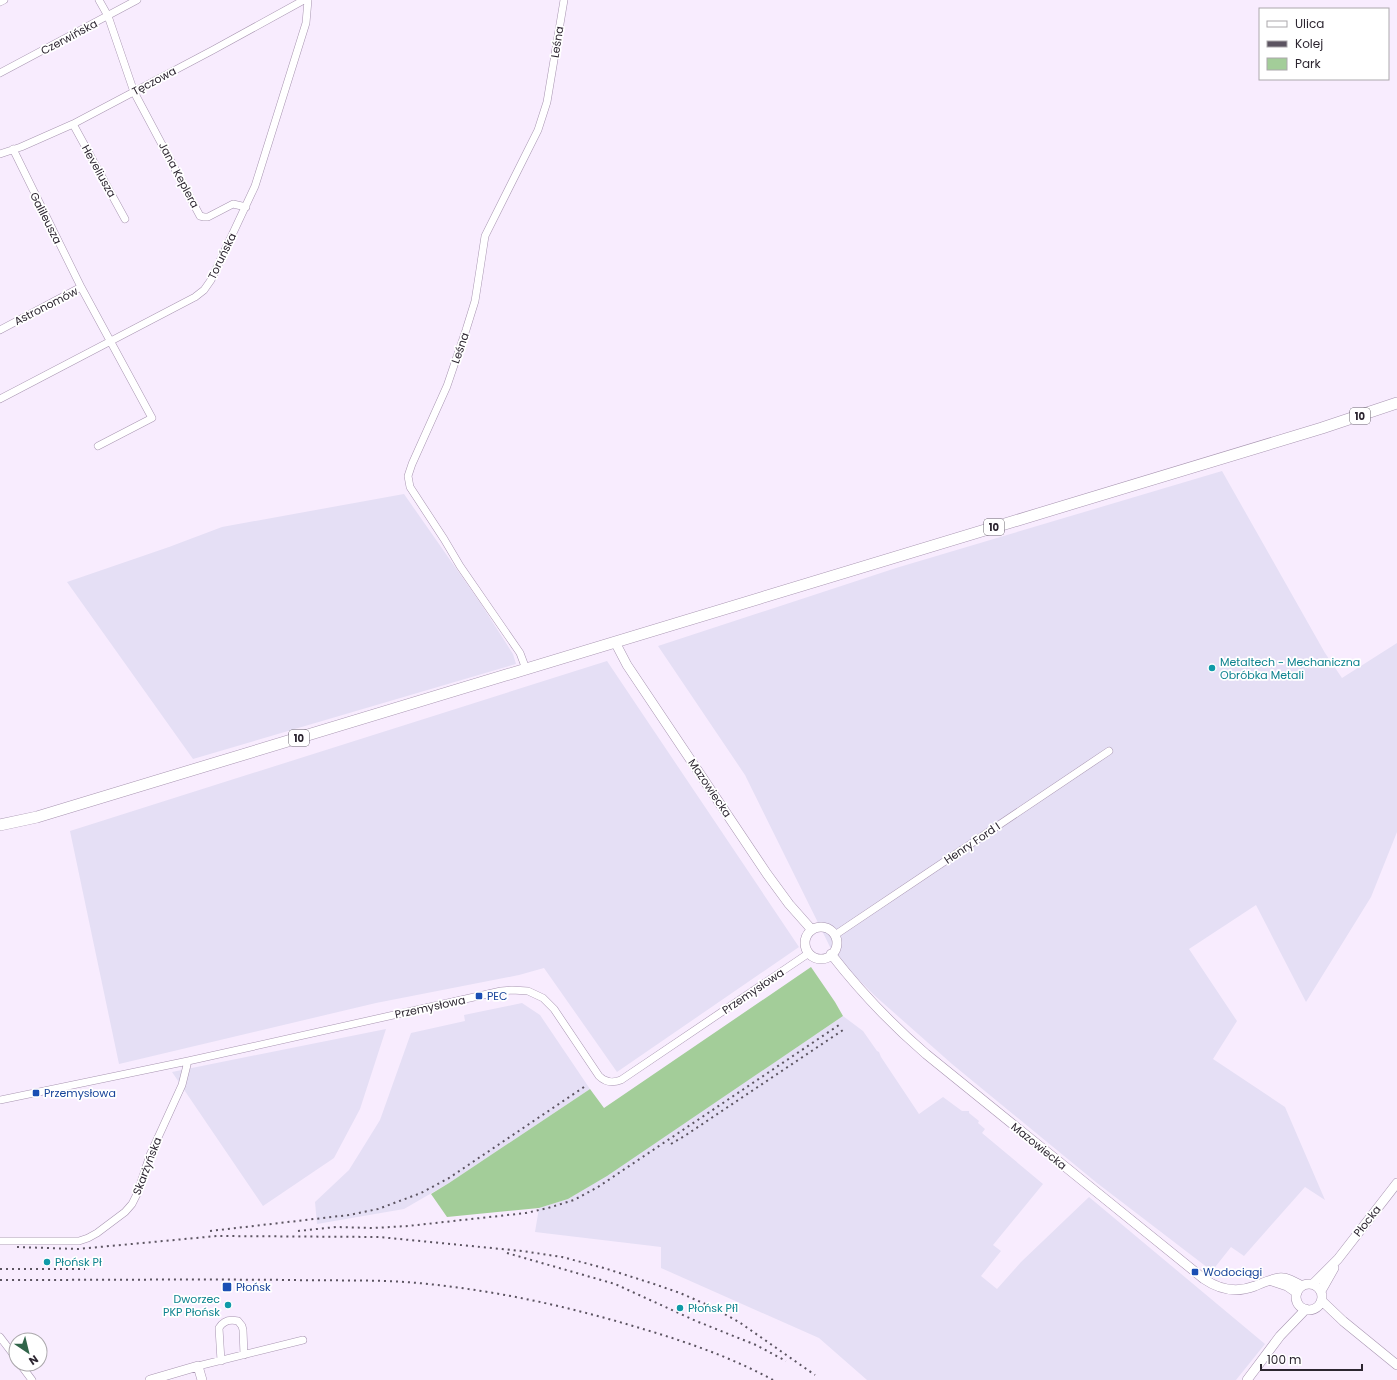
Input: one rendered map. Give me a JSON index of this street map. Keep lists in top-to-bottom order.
{
  "streets": {
    "main road": ["10"],
    "street": [
      "Czerwińska",
      "Leśna",
      "Tęczowa",
      "Heveliusza",
      "Jana Keplera",
      "Galileusza",
      "Toruńska",
      "Astronomów",
      "Mazowiecka",
      "Henry Ford I",
      "Przemysłowa",
      "Skarżyńska",
      "Płocka"
    ]
  },
  "crossings": [
    ["Leśna", "10"],
    ["Tęczowa", "Heveliusza"],
    ["Tęczowa", "Jana Keplera"],
    ["Tęczowa", "Galileusza"],
    ["Jana Keplera", "Toruńska"],
    ["Galileusza", "Astronomów"],
    ["Toruńska", "Astronomów"],
    ["10", "Mazowiecka"],
    ["Mazowiecka", "Henry Ford I"],
    ["Mazowiecka", "Przemysłowa"],
    ["Mazowiecka", "Płocka"],
    ["Henry Ford I", "Przemysłowa"],
    ["Przemysłowa", "Skarżyńska"]
  ],
  "places": {
    "other": [
      "Metaltech - Mechaniczna Obróbka Metali",
      "Płońsk Pł",
      "Dworzec PKP Płońsk",
      "Płońsk Pł1"
    ],
    "transit": [
      "PEC",
      "Przemysłowa",
      "Wodociągi",
      "Płońsk"
    ]
  },
  "legend": ["Ulica", "Kolej", "Park"],
  "scale_bar": "100 m",
  "north": "bottom right"
}
